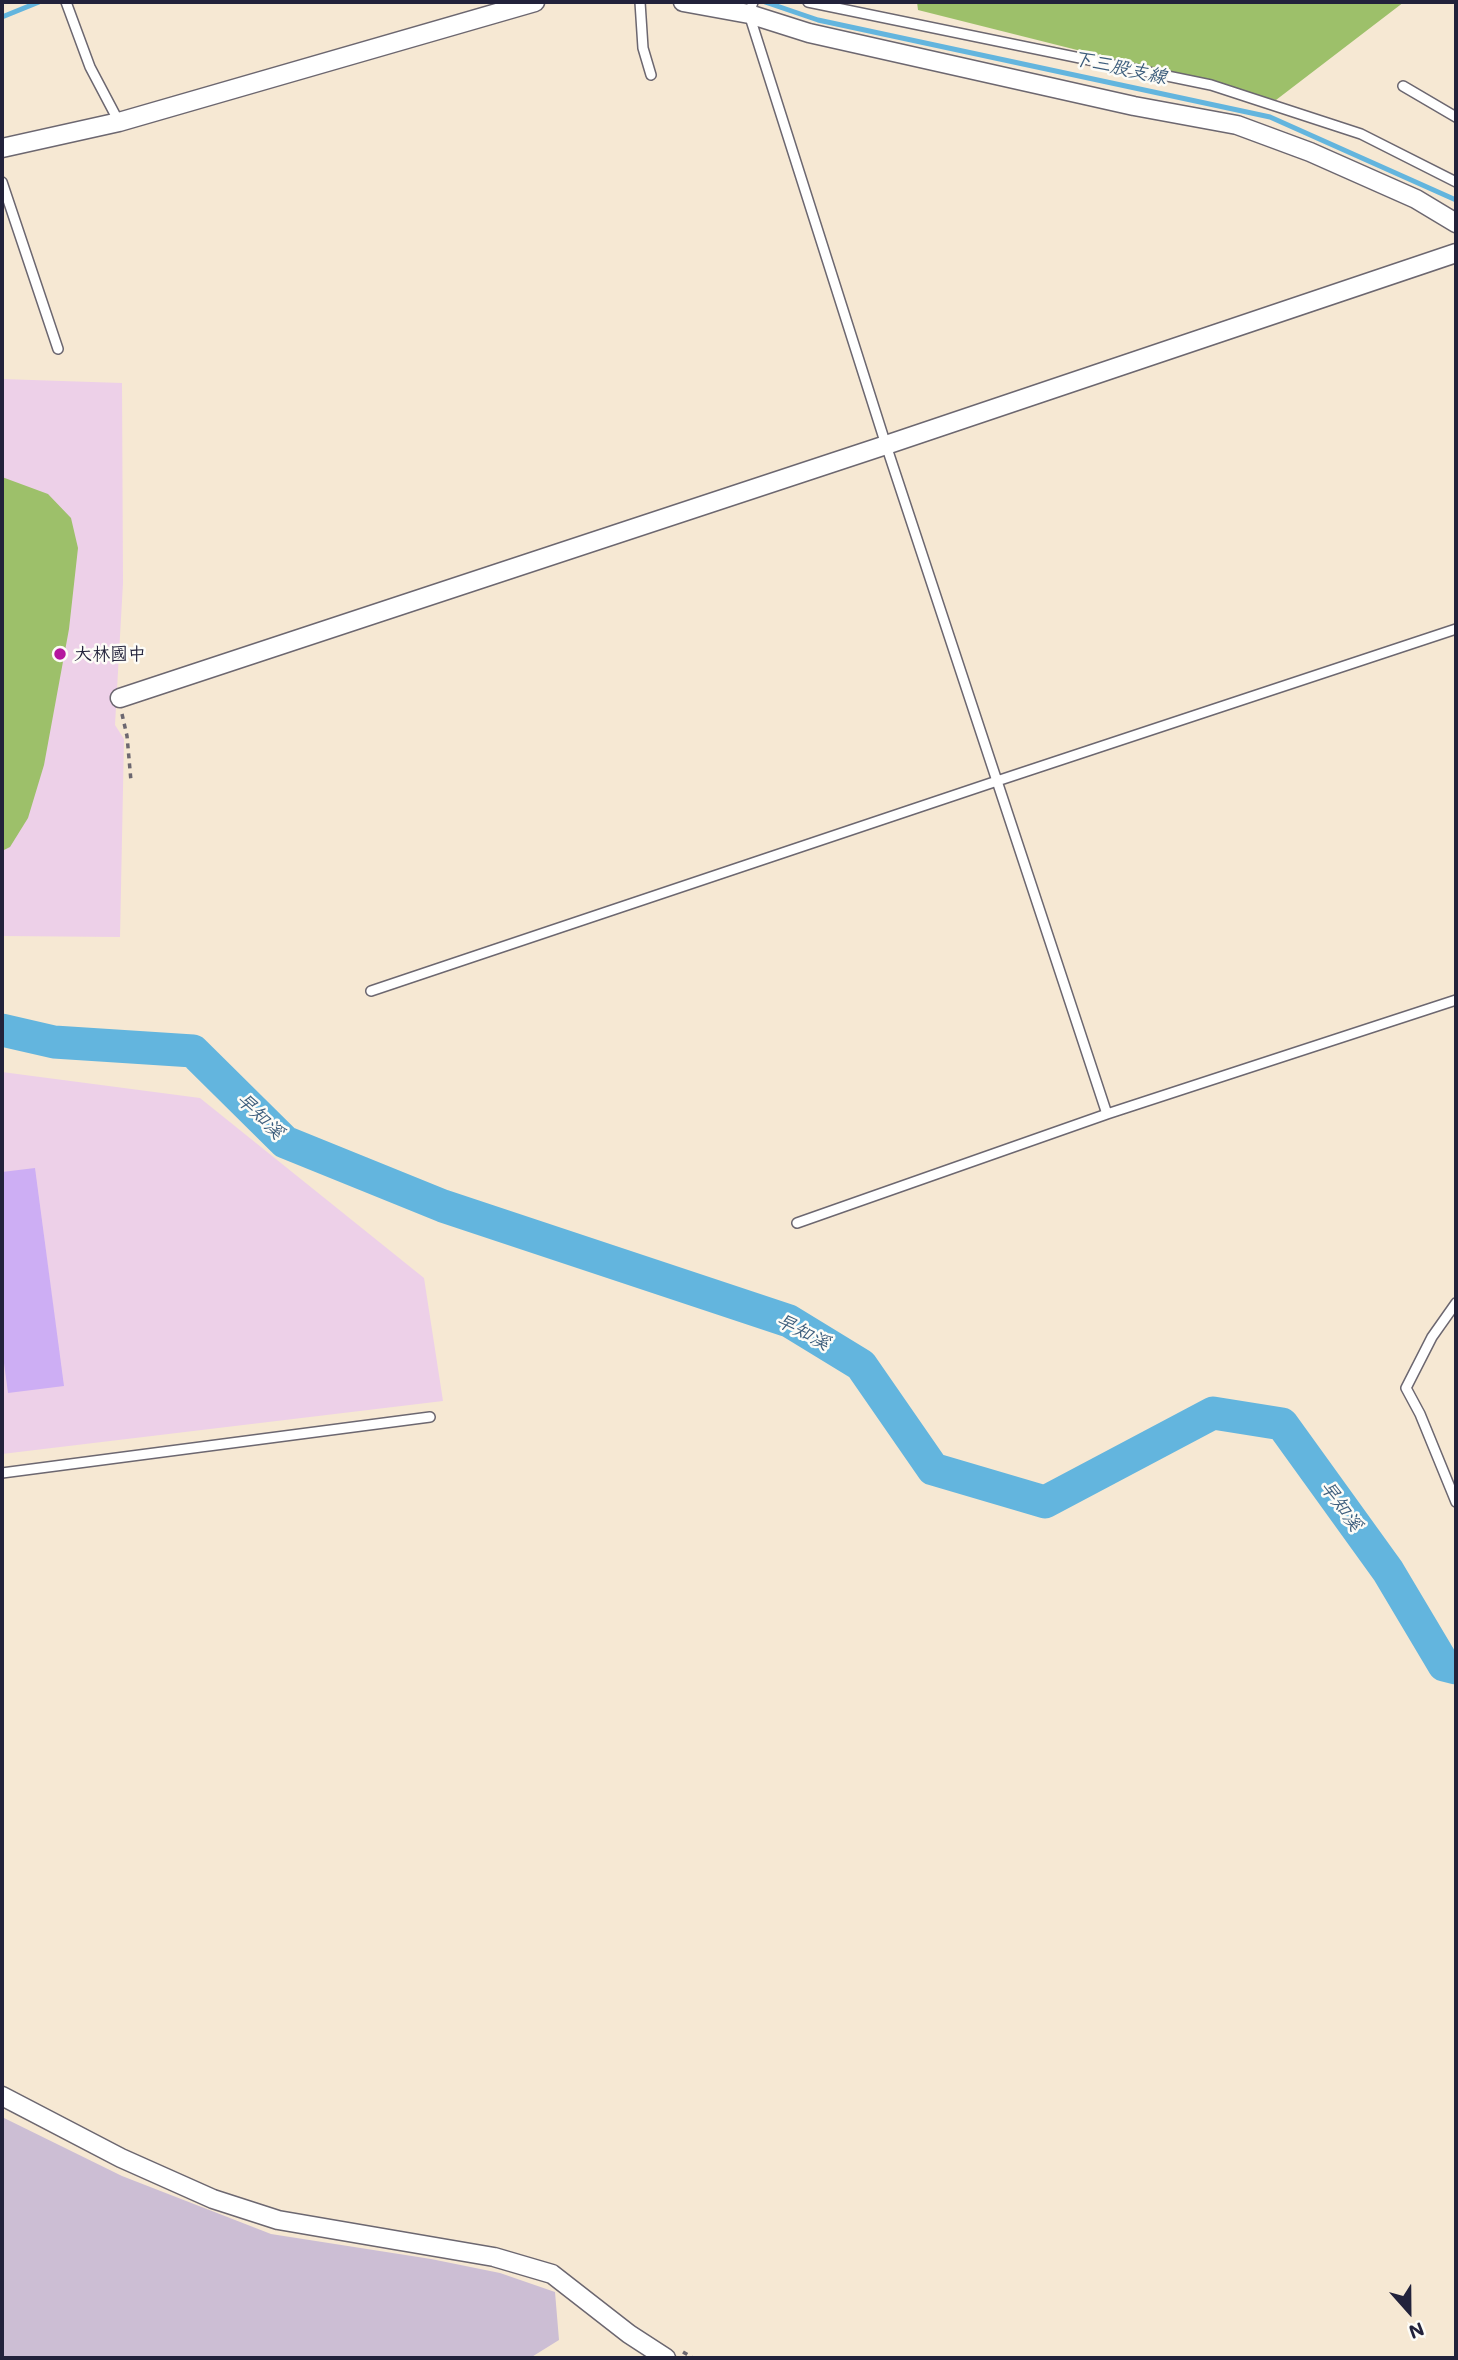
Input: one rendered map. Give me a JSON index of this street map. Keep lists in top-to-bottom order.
{
  "water": ["下三股支線", "早知溪"],
  "places": ["大林國中"],
  "north": "bottom"
}
